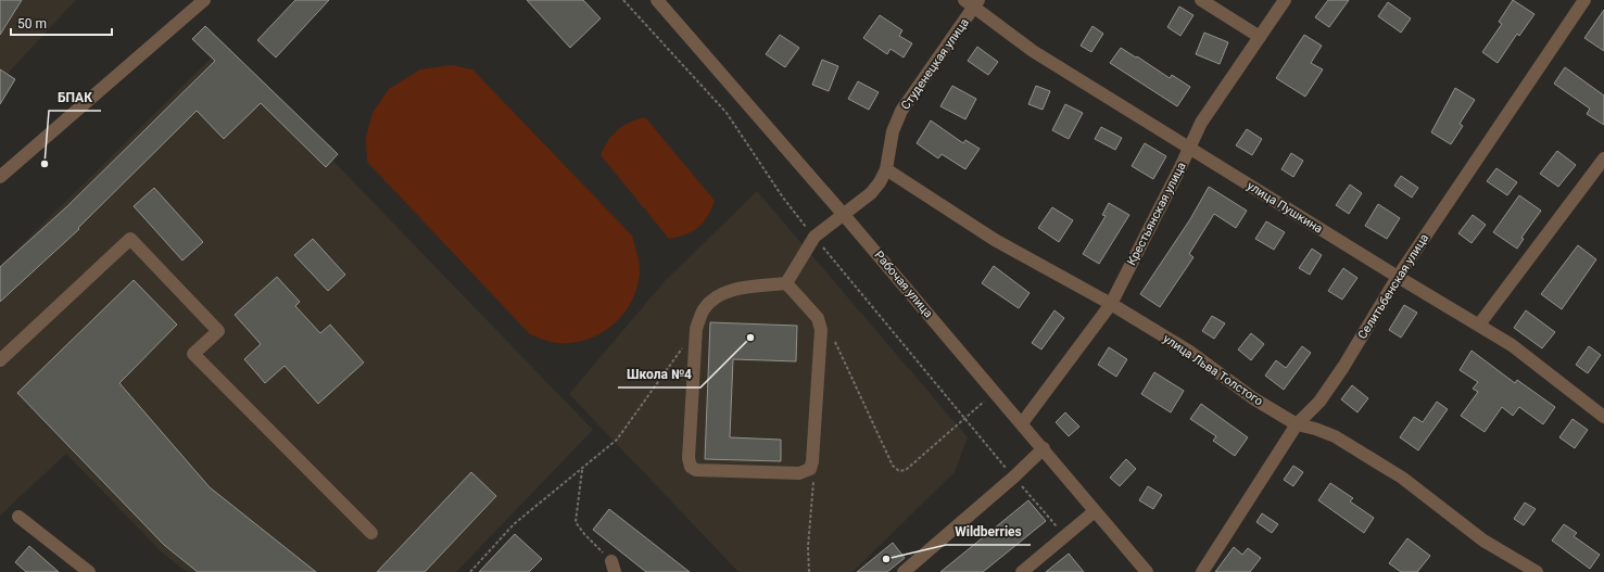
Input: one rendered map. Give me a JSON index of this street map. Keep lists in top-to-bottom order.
{
  "streets": {
    "street": [
      "Студенецкая улица",
      "улица Пушкина",
      "Крестьянская улица",
      "Рабочая улица",
      "Селитьбенская улица",
      "улица Льва Толстого"
    ]
  },
  "crossings": [
    ["Студенецкая улица", "улица Пушкина"],
    ["Студенецкая улица", "Рабочая улица"],
    ["Студенецкая улица", "улица Льва Толстого"],
    ["улица Пушкина", "Крестьянская улица"],
    ["улица Пушкина", "Селитьбенская улица"],
    ["Крестьянская улица", "Рабочая улица"],
    ["Крестьянская улица", "улица Льва Толстого"],
    ["Селитьбенская улица", "улица Льва Толстого"]
  ],
  "places": ["БПАК", "Школа №4", "Wildberries"],
  "scale_bar": "50 m"
}
